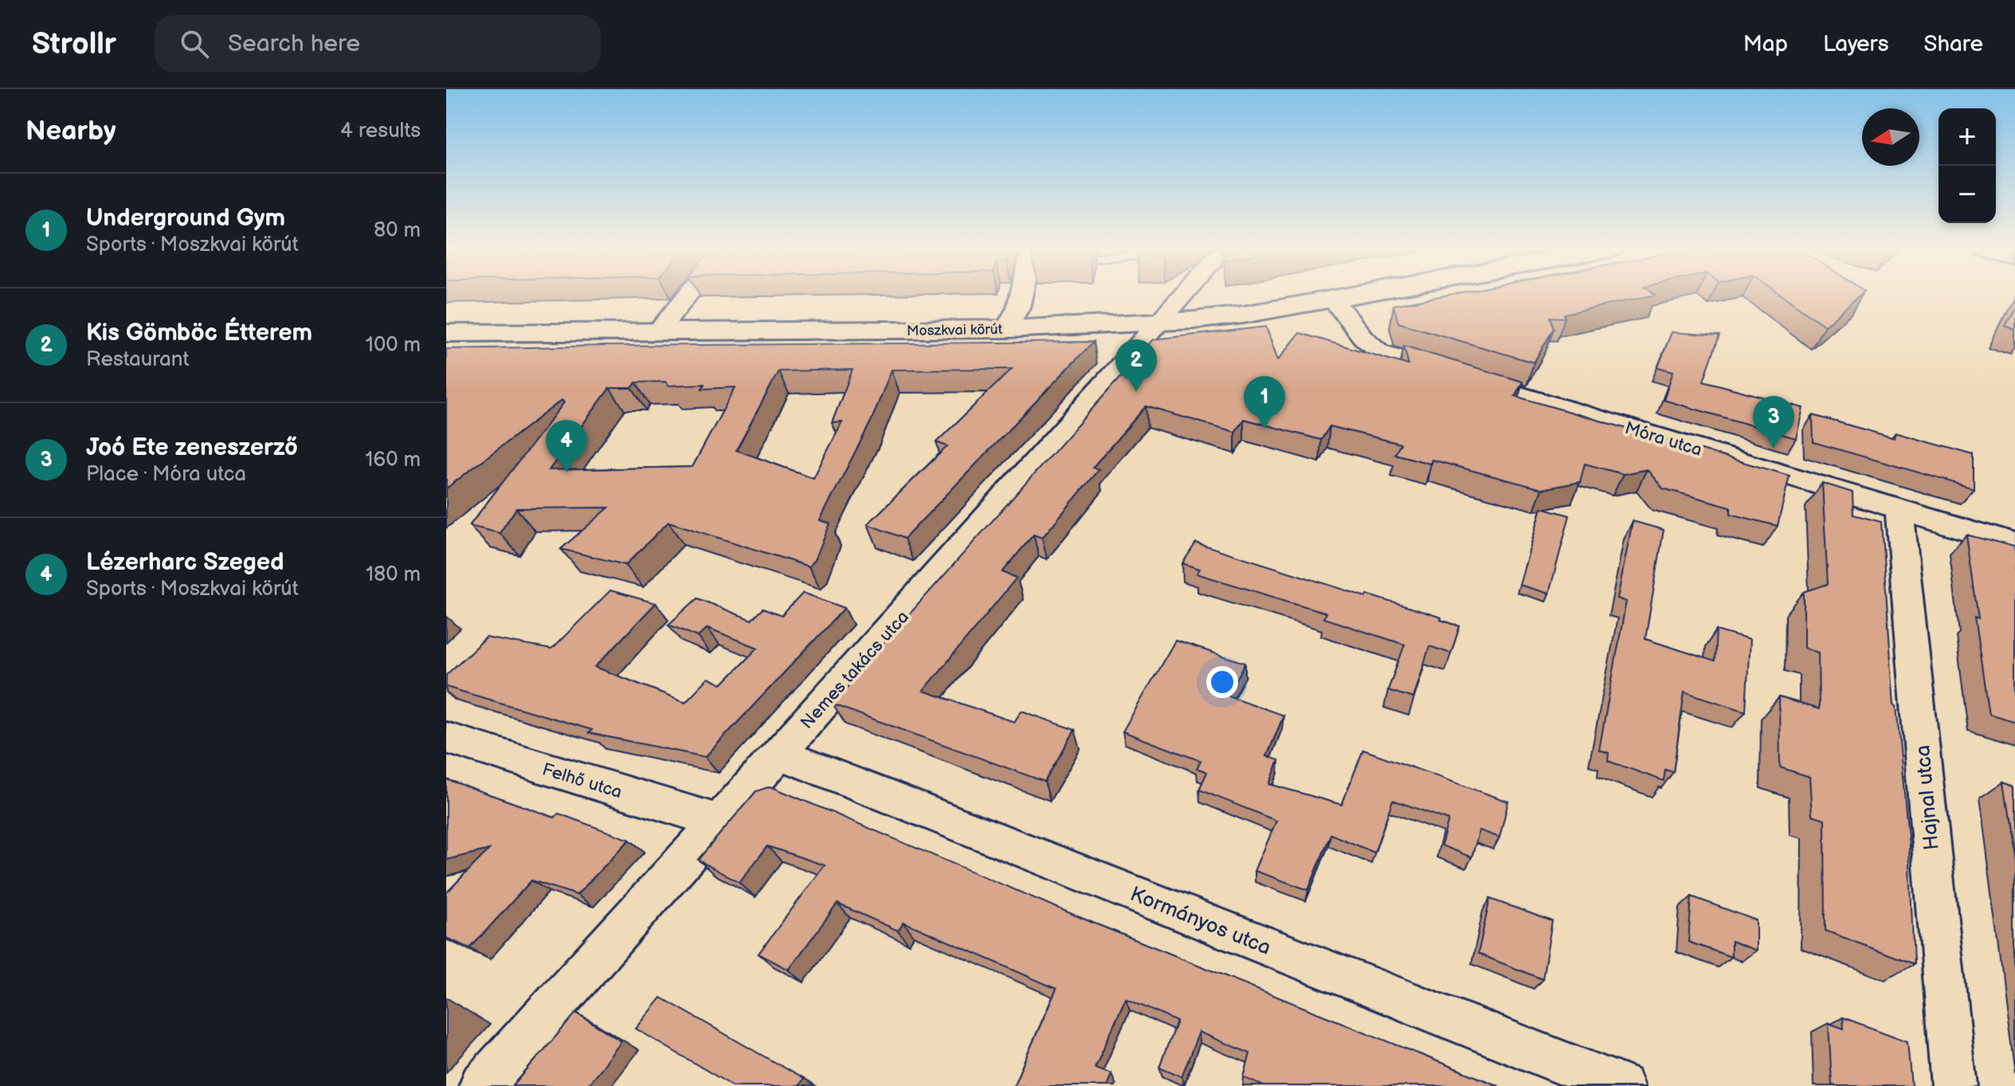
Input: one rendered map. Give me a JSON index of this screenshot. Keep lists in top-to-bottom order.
{
  "streets": {
    "main road": ["Moszkvai körút"],
    "street": [
      "Móra utca",
      "Nemes takács utca",
      "Felhő utca",
      "Hajnal utca",
      "Kormányos utca"
    ]
  },
  "crossings": [
    ["Moszkvai körút", "Móra utca"],
    ["Moszkvai körút", "Nemes takács utca"],
    ["Móra utca", "Hajnal utca"],
    ["Nemes takács utca", "Felhő utca"],
    ["Nemes takács utca", "Kormányos utca"]
  ],
  "north": "left",
  "page": {
    "header": "Strollr",
    "search": "Search here",
    "nav": ["Map", "Layers", "Share"],
    "heading": ["Nearby", "4 results"],
    "map_buttons": ["+", "−"],
    "list": [
      {
        "mark": "1",
        "name": "Underground Gym",
        "note": "Sports · Moszkvai körút",
        "value": "80 m"
      },
      {
        "mark": "2",
        "name": "Kis Gömböc Étterem",
        "note": "Restaurant",
        "value": "100 m"
      },
      {
        "mark": "3",
        "name": "Joó Ete zeneszerző",
        "note": "Place · Móra utca",
        "value": "160 m"
      },
      {
        "mark": "4",
        "name": "Lézerharc Szeged",
        "note": "Sports · Moszkvai körút",
        "value": "180 m"
      }
    ],
    "pins": [
      "2",
      "1",
      "3",
      "4"
    ]
  }
}
